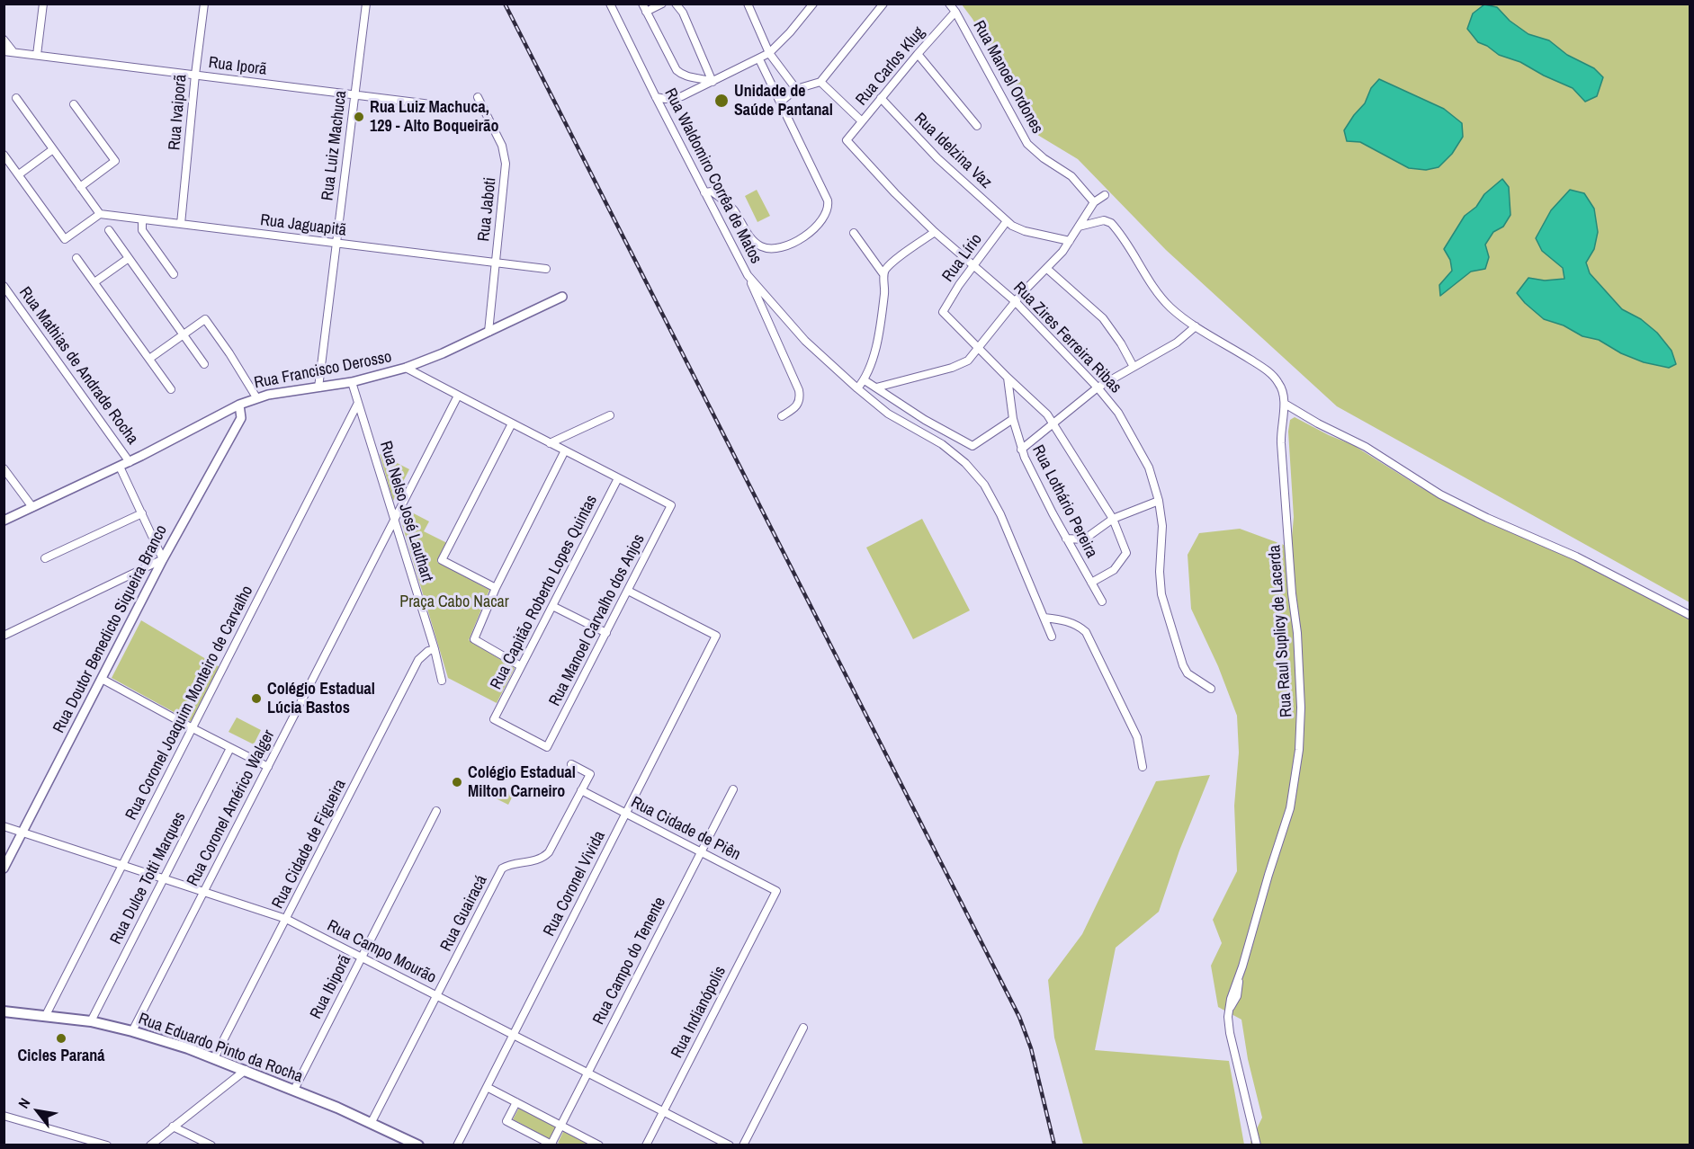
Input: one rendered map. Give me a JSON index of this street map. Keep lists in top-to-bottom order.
{
  "streets": {
    "main road": ["Rua Eduardo Pinto da Rocha"],
    "street": [
      "Rua Iporã",
      "Rua Carlos Klug",
      "Rua Manoel Ordones",
      "Rua Ivaiporã",
      "Rua Luiz Machuca",
      "Rua Idelzina Vaz",
      "Rua Waldomiro Corrêa de Matos",
      "Rua Jaboti",
      "Rua Jaguapitã",
      "Rua Lírio",
      "Rua Zires Ferreira Ribas",
      "Rua Mathias de Andrade Rocha",
      "Rua Francisco Derosso",
      "Rua Lothário Pereira",
      "Rua Nelso José Lauthart",
      "Rua Capitão Roberto Lopes Quintas",
      "Rua Manoel Carvalho dos Anjos",
      "Rua Doutor Benedicto Siqueira Branco",
      "Rua Raul Suplicy de Lacerda",
      "Rua Coronel Joaquim Monteiro de Carvalho",
      "Rua Coronel Américo Walger",
      "Rua Cidade de Piên",
      "Rua Cidade de Figueira",
      "Rua Dulce Totti Marques",
      "Rua Coronel Vivida",
      "Rua Guairacá",
      "Rua Campo Mourão",
      "Rua Campo do Tenente",
      "Rua Ibiporã",
      "Rua Indianópolis"
    ]
  },
  "crossings": [
    ["Rua Iporã", "Rua Ivaiporã"],
    ["Rua Iporã", "Rua Luiz Machuca"],
    ["Rua Carlos Klug", "Rua Manoel Ordones"],
    ["Rua Carlos Klug", "Rua Idelzina Vaz"],
    ["Rua Carlos Klug", "Rua Zires Ferreira Ribas"],
    ["Rua Ivaiporã", "Rua Jaguapitã"],
    ["Rua Luiz Machuca", "Rua Jaguapitã"],
    ["Rua Luiz Machuca", "Rua Francisco Derosso"],
    ["Rua Idelzina Vaz", "Rua Lírio"],
    ["Rua Jaboti", "Rua Jaguapitã"],
    ["Rua Jaboti", "Rua Francisco Derosso"],
    ["Rua Lírio", "Rua Zires Ferreira Ribas"],
    ["Rua Mathias de Andrade Rocha", "Rua Francisco Derosso"],
    ["Rua Francisco Derosso", "Rua Nelso José Lauthart"],
    ["Rua Francisco Derosso", "Rua Doutor Benedicto Siqueira Branco"],
    ["Rua Nelso José Lauthart", "Rua Coronel Joaquim Monteiro de Carvalho"],
    ["Rua Nelso José Lauthart", "Rua Coronel Américo Walger"],
    ["Rua Nelso José Lauthart", "Rua Cidade de Figueira"],
    ["Rua Capitão Roberto Lopes Quintas", "Rua Manoel Carvalho dos Anjos"],
    ["Rua Manoel Carvalho dos Anjos", "Rua Coronel Vivida"],
    ["Rua Doutor Benedicto Siqueira Branco", "Rua Campo Mourão"],
    ["Rua Coronel Joaquim Monteiro de Carvalho", "Rua Campo Mourão"],
    ["Rua Coronel Joaquim Monteiro de Carvalho", "Rua Eduardo Pinto da Rocha"],
    ["Rua Coronel Américo Walger", "Rua Campo Mourão"],
    ["Rua Coronel Américo Walger", "Rua Eduardo Pinto da Rocha"],
    ["Rua Cidade de Piên", "Rua Coronel Vivida"],
    ["Rua Cidade de Piên", "Rua Guairacá"],
    ["Rua Cidade de Piên", "Rua Campo do Tenente"],
    ["Rua Cidade de Piên", "Rua Indianópolis"],
    ["Rua Cidade de Figueira", "Rua Campo Mourão"],
    ["Rua Cidade de Figueira", "Rua Eduardo Pinto da Rocha"],
    ["Rua Dulce Totti Marques", "Rua Campo Mourão"],
    ["Rua Dulce Totti Marques", "Rua Eduardo Pinto da Rocha"],
    ["Rua Coronel Vivida", "Rua Campo Mourão"],
    ["Rua Guairacá", "Rua Campo Mourão"],
    ["Rua Guairacá", "Rua Eduardo Pinto da Rocha"],
    ["Rua Campo Mourão", "Rua Campo do Tenente"],
    ["Rua Campo Mourão", "Rua Ibiporã"],
    ["Rua Campo Mourão", "Rua Indianópolis"],
    ["Rua Ibiporã", "Rua Eduardo Pinto da Rocha"]
  ],
  "parks": ["Praça Cabo Nacar"],
  "places": [
    "Unidade de Saúde Pantanal",
    "Rua Luiz Machuca, 129 - Alto Boqueirão",
    "Colégio Estadual Lúcia Bastos",
    "Colégio Estadual Milton Carneiro",
    "Cicles Paraná"
  ],
  "north": "top left"
}
